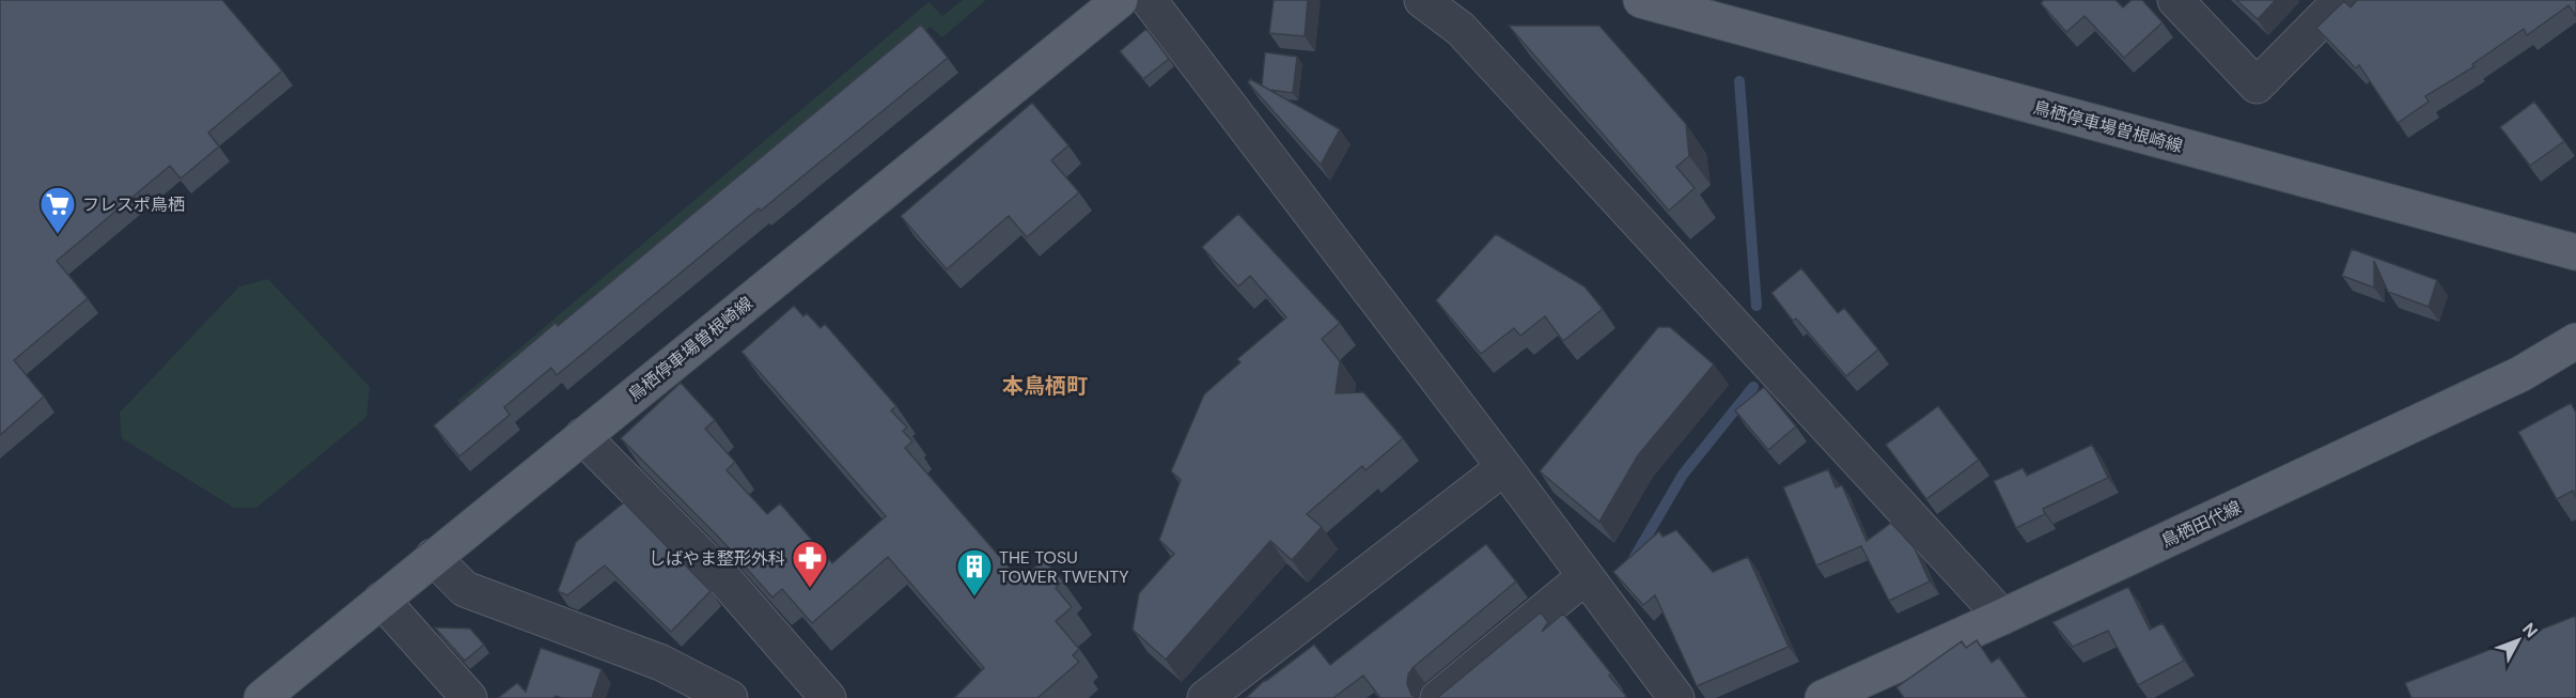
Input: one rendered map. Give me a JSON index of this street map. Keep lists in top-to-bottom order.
{
  "streets": {
    "main road": ["鳥栖停車場曽根崎線", "鳥栖田代線"]
  },
  "districts": ["本鳥栖町"],
  "places": {
    "supermarket": ["フレスポ鳥栖"],
    "pharmacy": ["しばやま整形外科"],
    "building": ["THE TOSU TOWER TWENTY"]
  },
  "north": "top right"
}
